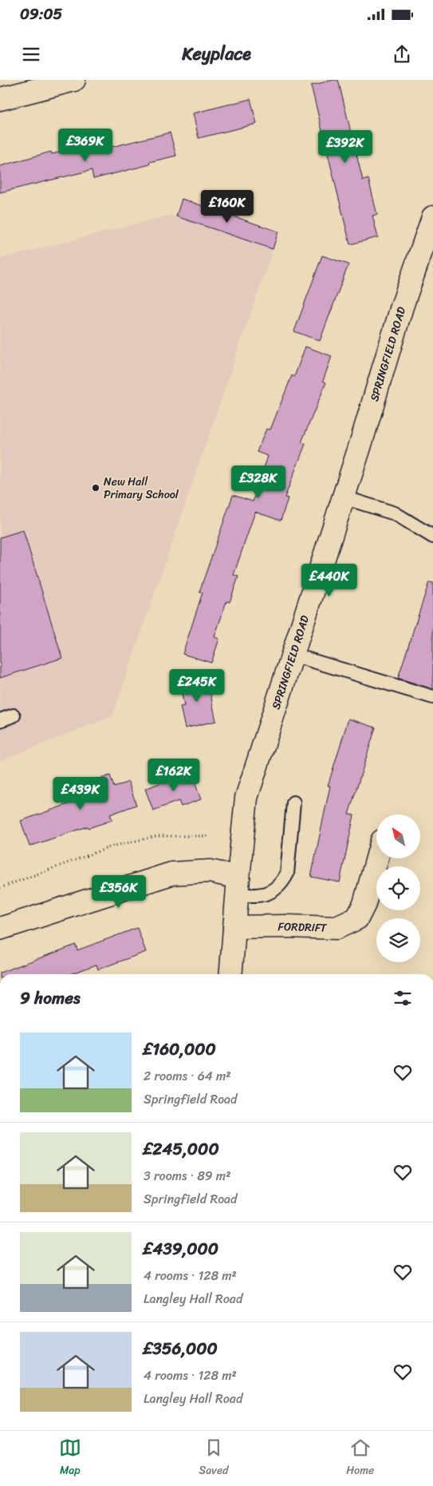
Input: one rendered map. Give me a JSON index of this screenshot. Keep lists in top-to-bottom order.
{
  "streets": {
    "street": ["SPRINGFIELD ROAD", "FORDRIFT"]
  },
  "crossings": [
    ["SPRINGFIELD ROAD", "FORDRIFT"]
  ],
  "places": ["New Hall Primary School"],
  "north": "top left",
  "page": {
    "status": "09:05",
    "header": "Keyplace",
    "price": [
      "£369K",
      "£392K",
      "£160K",
      "£328K",
      "£440K",
      "£245K",
      "£162K",
      "£439K",
      "£356K"
    ],
    "heading": "9 homes",
    "list": [
      {
        "name": "£160,000",
        "note": "2 rooms · 64 m² · Springfield Road"
      },
      {
        "name": "£245,000",
        "note": "3 rooms · 89 m² · Springfield Road"
      },
      {
        "name": "£439,000",
        "note": "4 rooms · 128 m² · Langley Hall Road"
      },
      {
        "name": "£356,000",
        "note": "4 rooms · 128 m² · Langley Hall Road"
      }
    ],
    "tabs": ["Map", "Saved", "Home"]
  }
}
